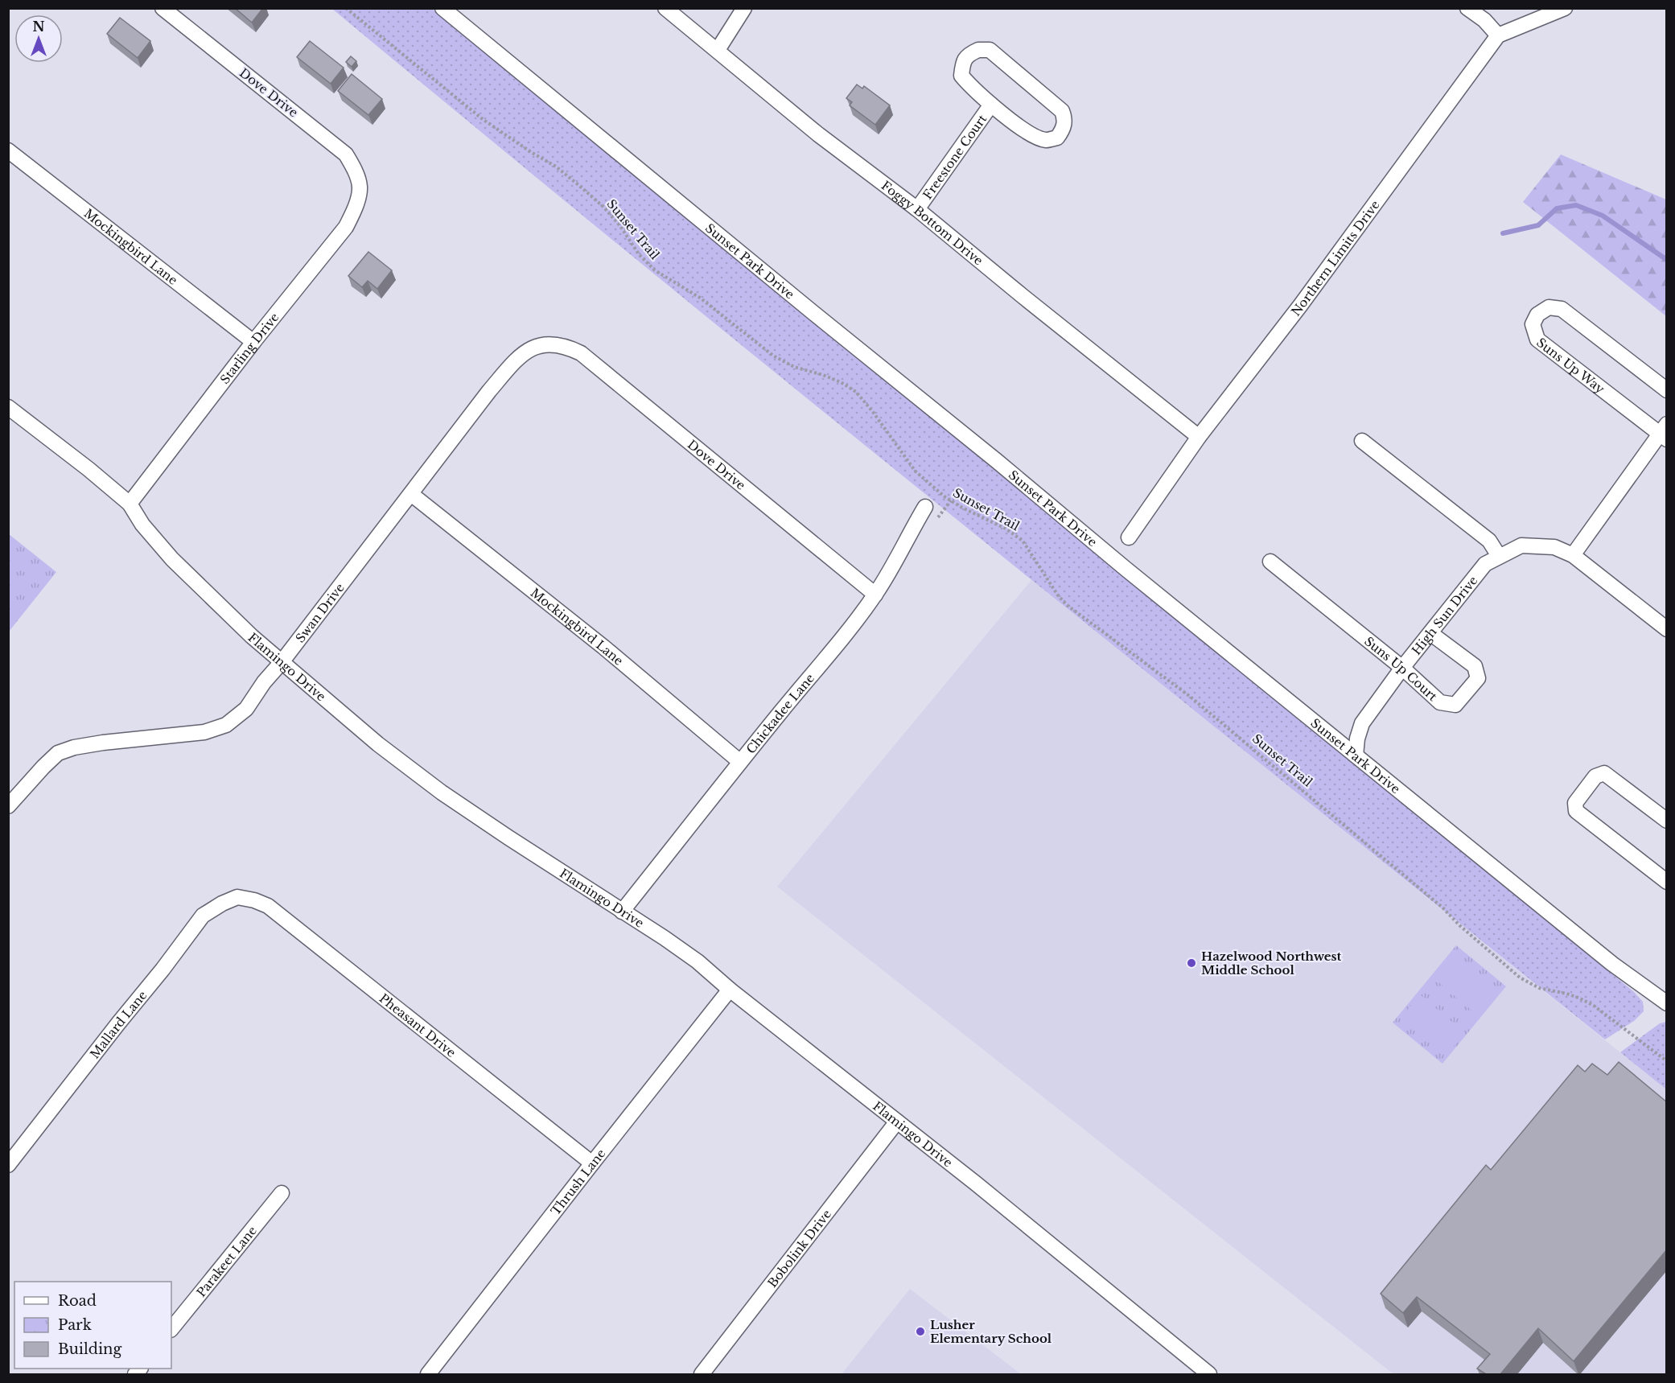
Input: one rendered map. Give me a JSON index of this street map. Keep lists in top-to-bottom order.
{
  "streets": {
    "street": [
      "Dove Drive",
      "Freestone Court",
      "Foggy Bottom Drive",
      "Mockingbird Lane",
      "Northern Limits Drive",
      "Sunset Park Drive",
      "Starling Drive",
      "Suns Up Way",
      "Swan Drive",
      "High Sun Drive",
      "Flamingo Drive",
      "Suns Up Court",
      "Chickadee Lane",
      "Mallard Lane",
      "Pheasant Drive",
      "Thrush Lane",
      "Bobolink Drive",
      "Parakeet Lane"
    ],
    "path": ["Sunset Trail"]
  },
  "crossings": [
    ["Dove Drive", "Starling Drive"],
    ["Dove Drive", "Swan Drive"],
    ["Dove Drive", "Chickadee Lane"],
    ["Freestone Court", "Foggy Bottom Drive"],
    ["Foggy Bottom Drive", "Northern Limits Drive"],
    ["Mockingbird Lane", "Starling Drive"],
    ["Mockingbird Lane", "Swan Drive"],
    ["Mockingbird Lane", "Chickadee Lane"],
    ["Sunset Park Drive", "High Sun Drive"],
    ["Starling Drive", "Flamingo Drive"],
    ["Suns Up Way", "High Sun Drive"],
    ["Swan Drive", "Flamingo Drive"],
    ["High Sun Drive", "Suns Up Court"],
    ["Flamingo Drive", "Chickadee Lane"],
    ["Flamingo Drive", "Thrush Lane"],
    ["Flamingo Drive", "Bobolink Drive"],
    ["Mallard Lane", "Pheasant Drive"],
    ["Pheasant Drive", "Thrush Lane"]
  ],
  "places": ["Hazelwood Northwest Middle School", "Lusher Elementary School"],
  "legend": ["Road", "Park", "Building"],
  "north": "top"
}
